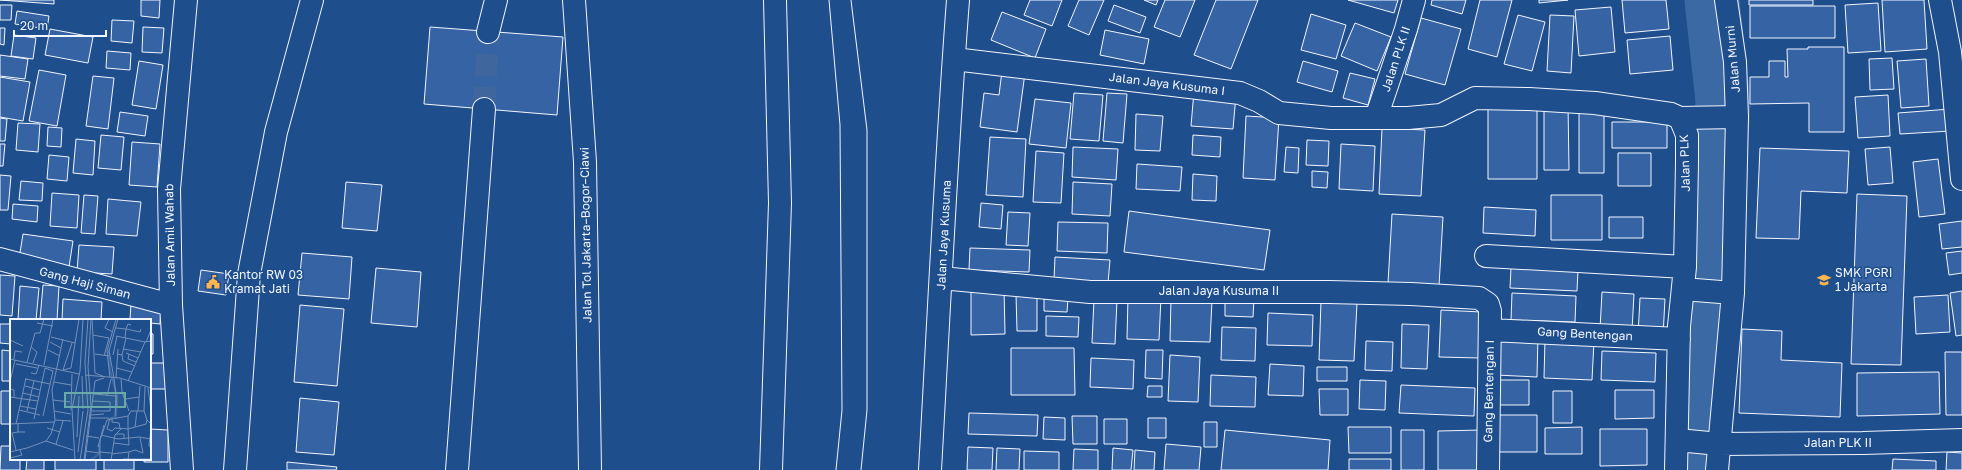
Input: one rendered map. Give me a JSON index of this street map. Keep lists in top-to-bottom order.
{
  "streets": {
    "main road": [
      "Jalan PLK II",
      "Jalan Murni",
      "Jalan Jaya Kusuma I",
      "Jalan PLK",
      "Jalan Amil Wahab",
      "Jalan Tol Jakarta–Bogor–Ciawi",
      "Jalan Jaya Kusuma",
      "Gang Haji Siman",
      "Jalan Jaya Kusuma II",
      "Gang Bentengan",
      "Gang Bentengan I"
    ]
  },
  "crossings": [
    ["Jalan PLK II", "Jalan Jaya Kusuma I"],
    ["Jalan PLK II", "Jalan PLK"],
    ["Jalan Murni", "Jalan PLK"],
    ["Jalan Jaya Kusuma I", "Jalan PLK"],
    ["Jalan Jaya Kusuma I", "Jalan Jaya Kusuma"],
    ["Jalan PLK", "Gang Bentengan"],
    ["Jalan Amil Wahab", "Gang Haji Siman"],
    ["Jalan Jaya Kusuma", "Jalan Jaya Kusuma II"],
    ["Jalan Jaya Kusuma II", "Gang Bentengan"],
    ["Jalan Jaya Kusuma II", "Gang Bentengan I"],
    ["Gang Bentengan", "Gang Bentengan I"]
  ],
  "places": {
    "school or university": ["SMK PGRI 1 Jakarta"],
    "public building": ["Kantor RW 03 Kramat Jati"]
  },
  "scale_bar": "20 m"
}
